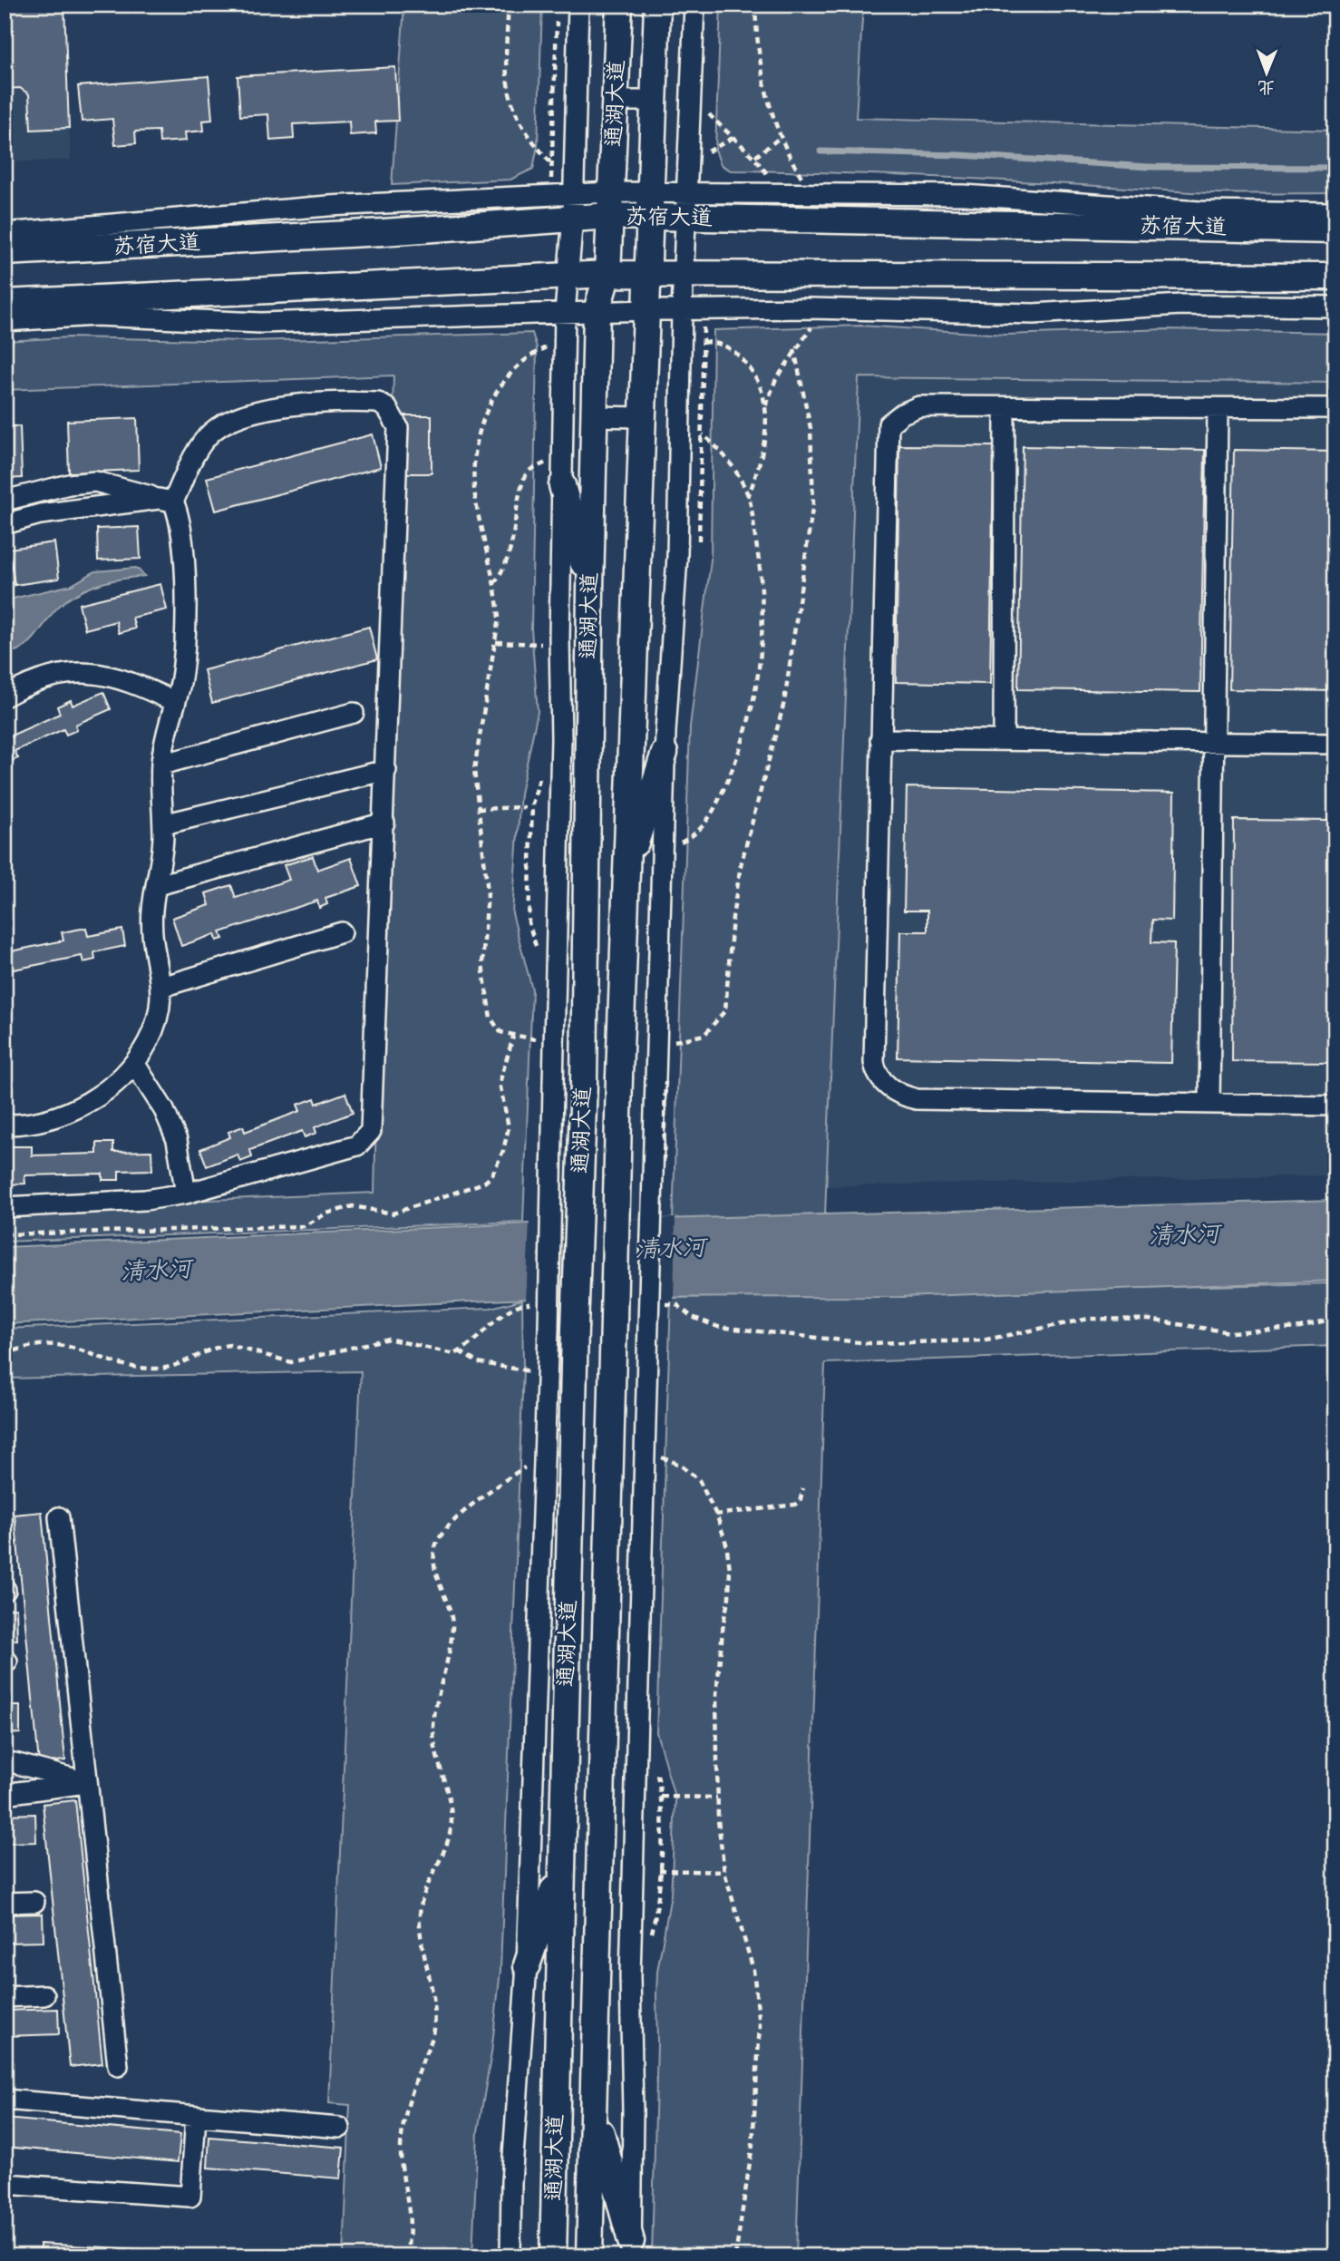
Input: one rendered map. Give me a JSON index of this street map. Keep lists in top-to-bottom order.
{
  "streets": {
    "main road": ["通湖大道", "苏宿大道"]
  },
  "crossings": [
    ["通湖大道", "苏宿大道"]
  ],
  "water": ["清水河"],
  "north": "bottom"
}
